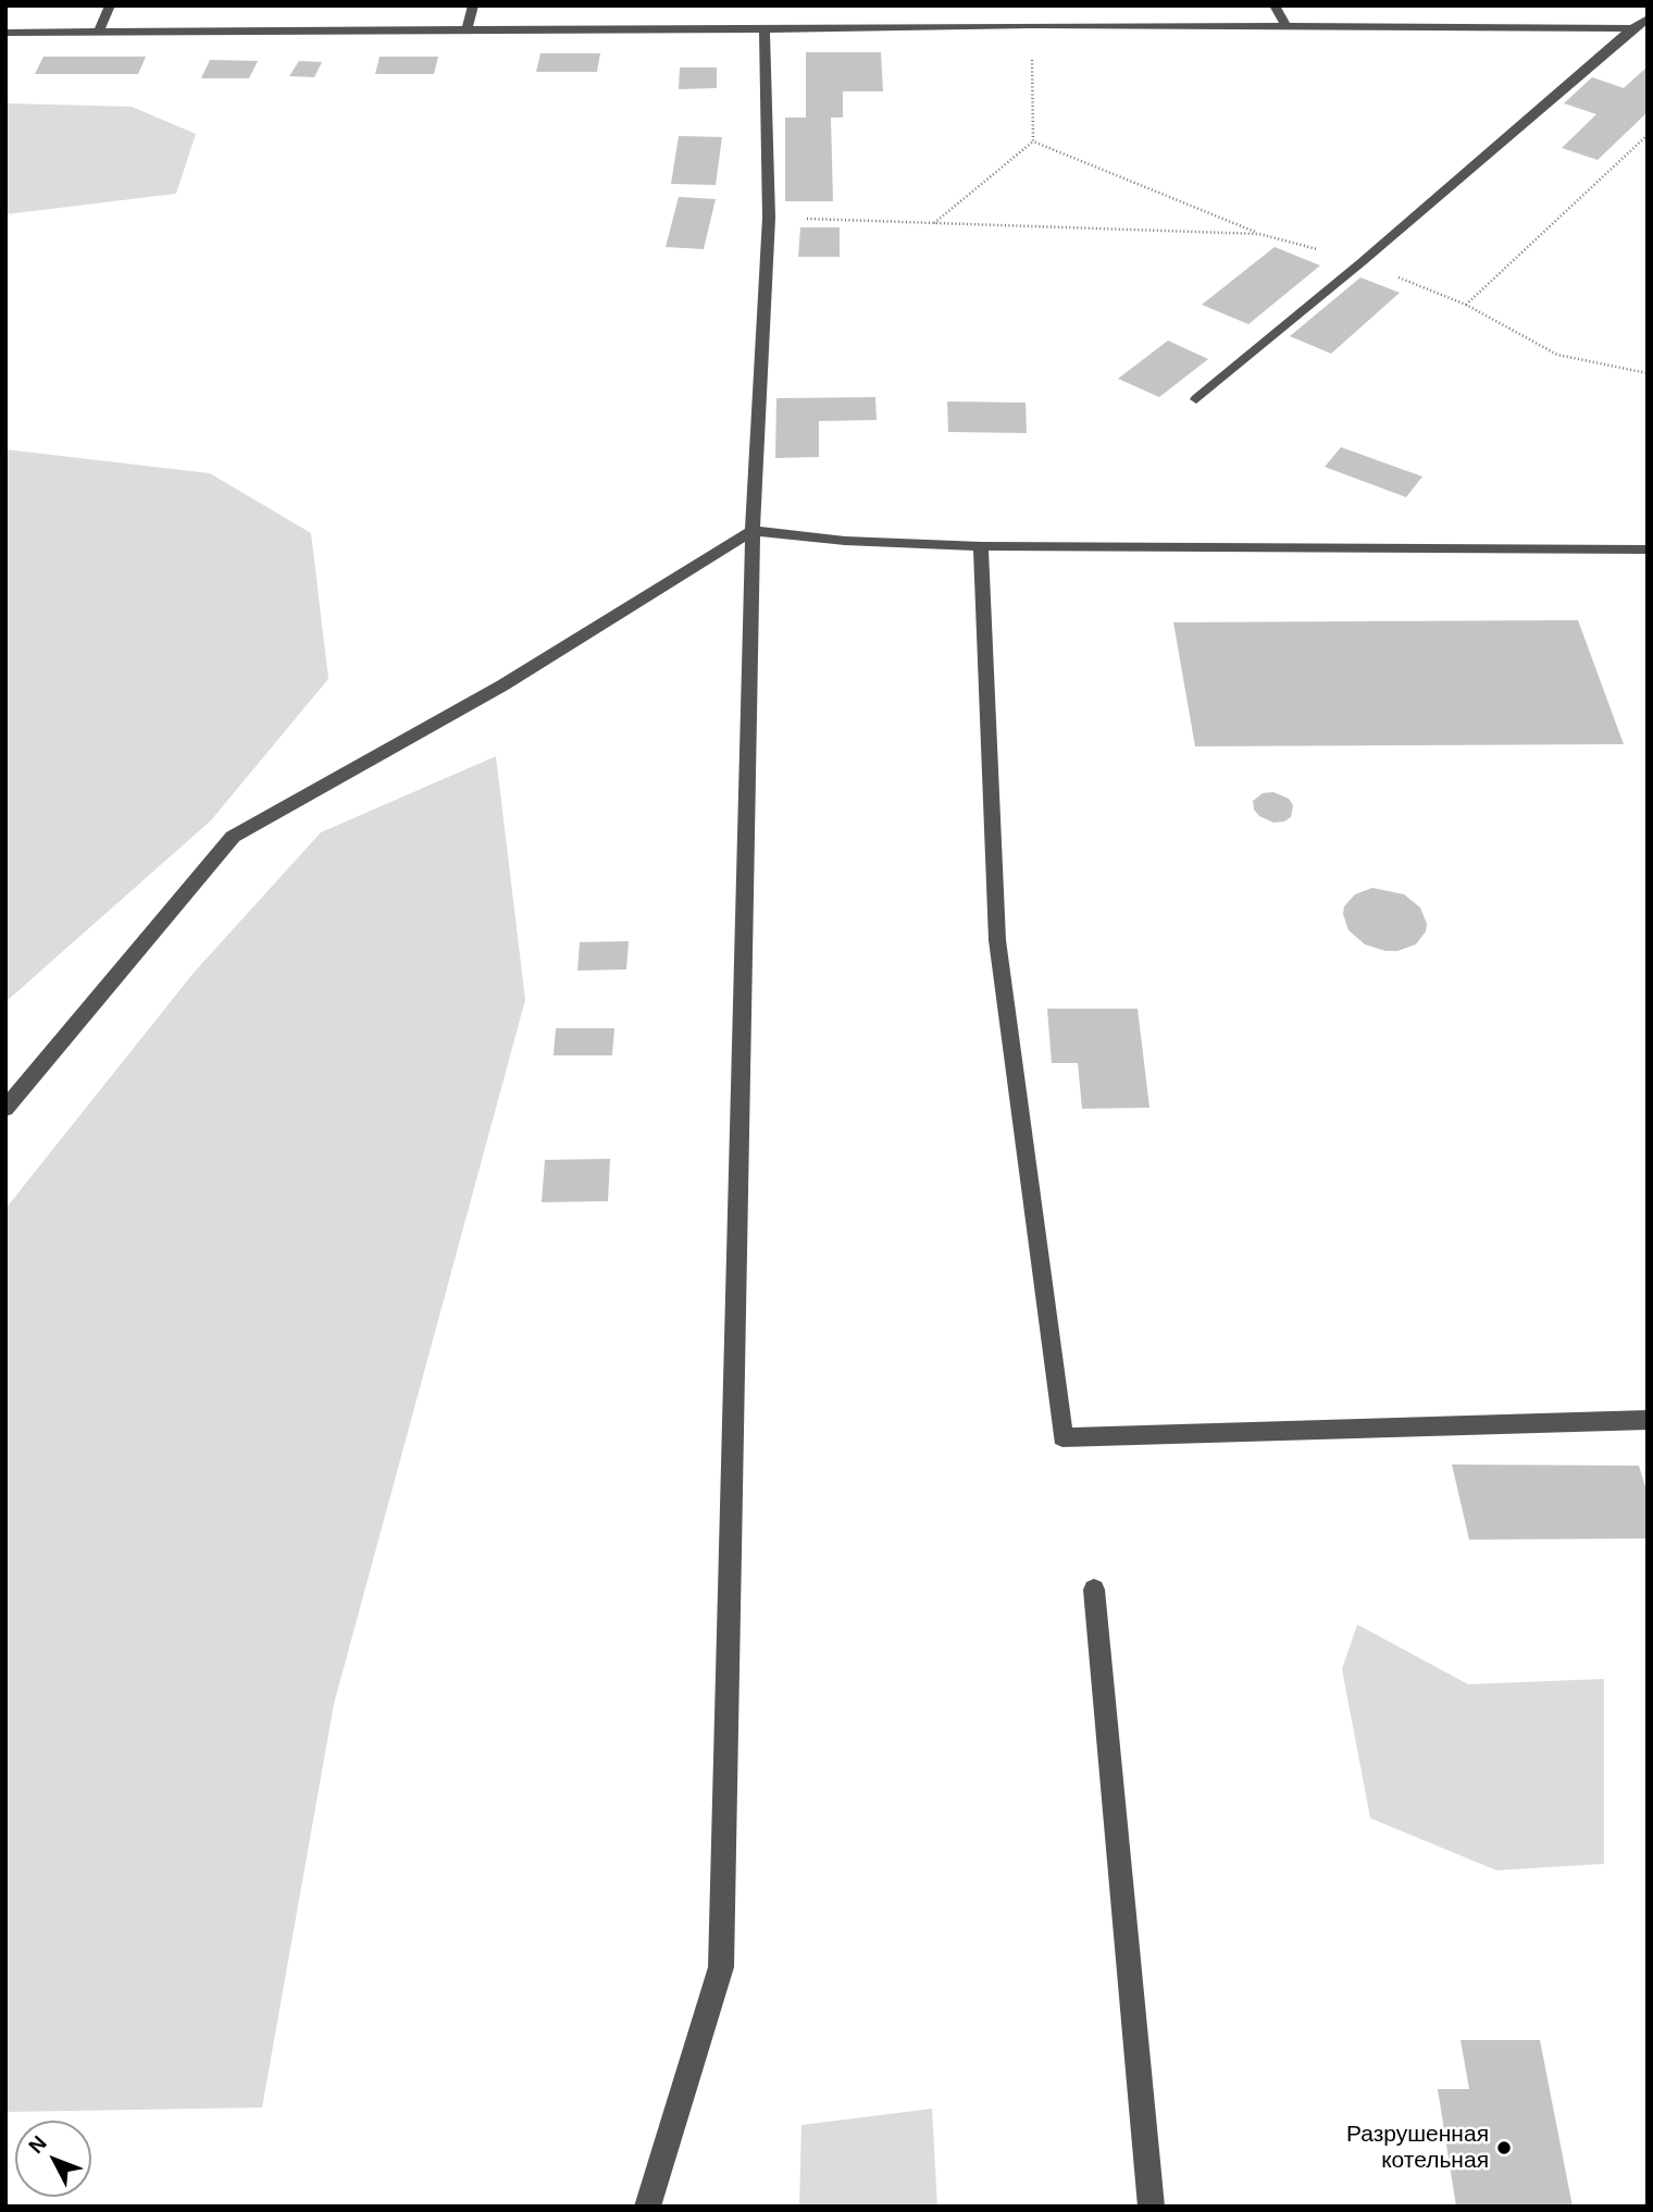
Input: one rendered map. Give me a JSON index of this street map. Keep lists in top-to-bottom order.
{
  "places": ["Разрушенная котельная"],
  "north": "top left"
}
